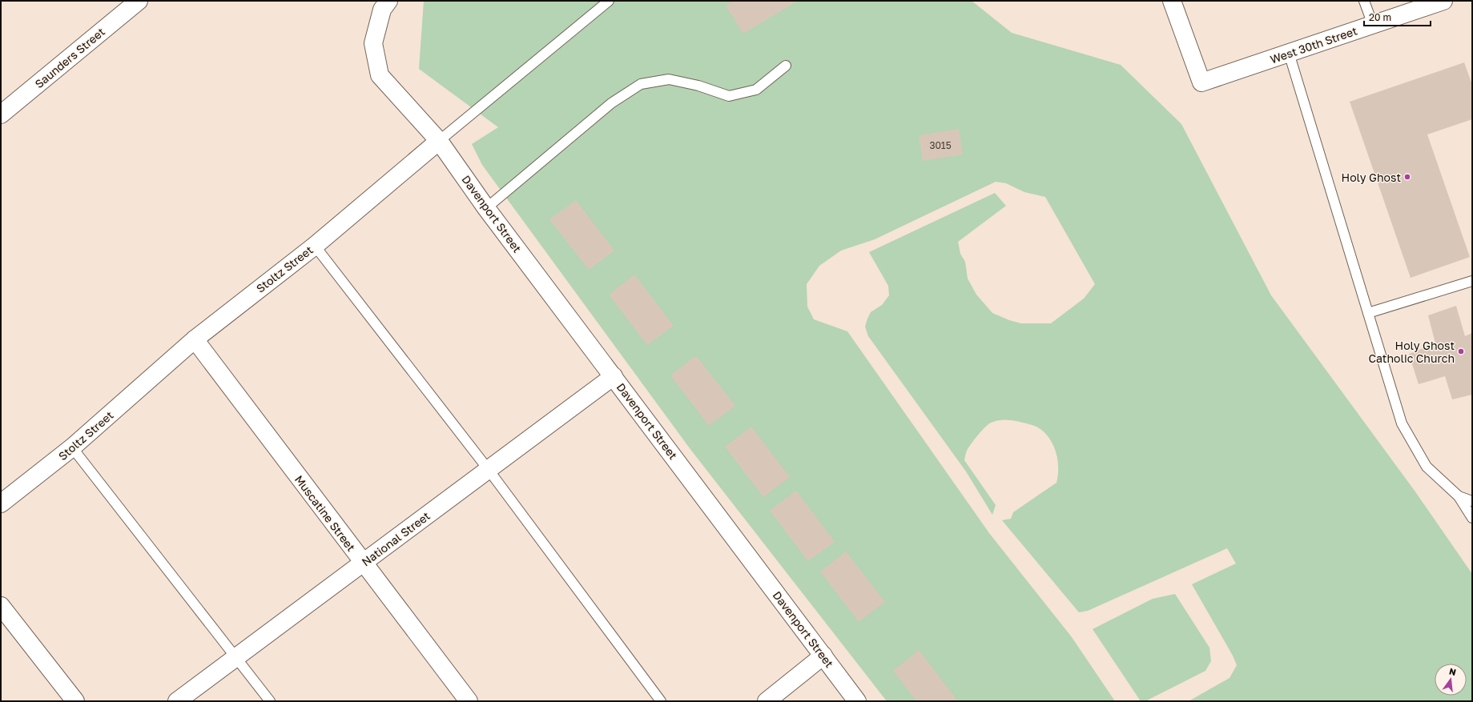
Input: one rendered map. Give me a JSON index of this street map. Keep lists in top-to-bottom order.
{
  "streets": {
    "street": [
      "West 30th Street",
      "Saunders Street",
      "Davenport Street",
      "Stoltz Street",
      "Muscatine Street",
      "National Street"
    ]
  },
  "crossings": [
    ["Davenport Street", "Stoltz Street"],
    ["Davenport Street", "National Street"],
    ["Stoltz Street", "Muscatine Street"],
    ["Muscatine Street", "National Street"]
  ],
  "places": ["Holy Ghost", "Holy Ghost Catholic Church"],
  "house_numbers": ["3015"],
  "scale_bar": "20 m",
  "north": "top"
}
